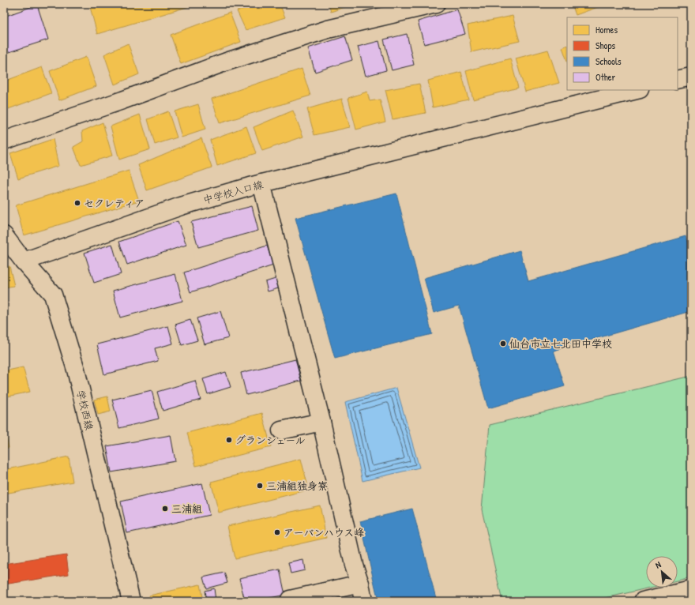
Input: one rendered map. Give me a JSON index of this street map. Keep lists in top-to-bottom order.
{
  "streets": {
    "street": ["中学校入口線", "学校西線"]
  },
  "crossings": [
    ["中学校入口線", "学校西線"]
  ],
  "places": [
    "セクレティア",
    "仙台市立七北田中学校",
    "グランシェール",
    "三浦組独身寮",
    "三浦組",
    "アーバンハウス峰"
  ],
  "legend": [
    "Homes",
    "Shops",
    "Schools",
    "Other"
  ],
  "north": "top left"
}
